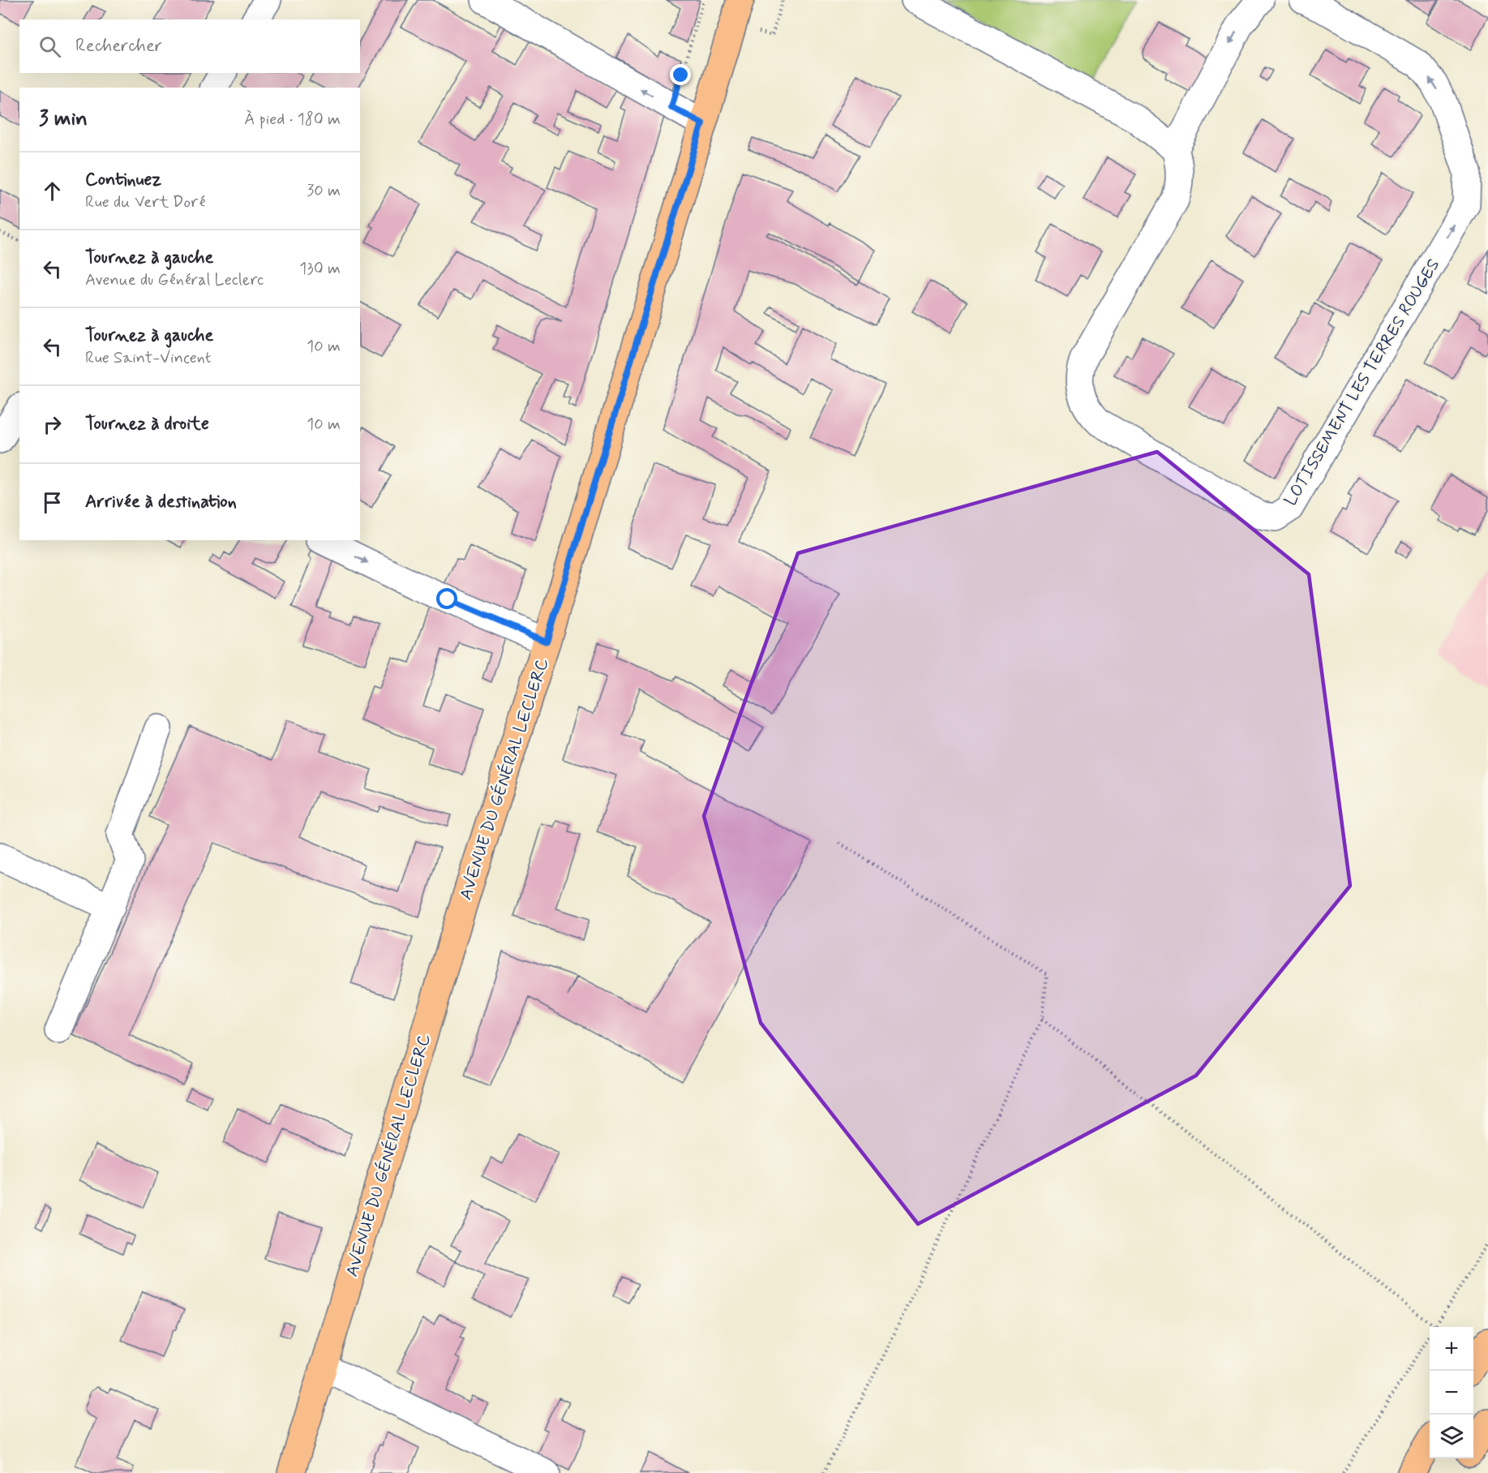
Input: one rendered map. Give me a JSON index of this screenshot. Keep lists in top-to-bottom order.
{
  "streets": {
    "main road": ["AVENUE DU GÉNÉRAL LECLERC"],
    "street": ["LOTISSEMENT LES TERRES ROUGES"]
  },
  "page": {
    "search": "Rechercher",
    "heading": ["3 min", "À pied · 180 m"],
    "list": [
      ["Continuez", "Rue du Vert Doré", "30 m"],
      ["Tournez à gauche", "Avenue du Général Leclerc", "130 m"],
      ["Tournez à gauche", "Rue Saint-Vincent", "10 m"],
      ["Tournez à droite", "10 m"],
      "Arrivée à destination"
    ],
    "map_buttons": ["+", "−"]
  }
}
